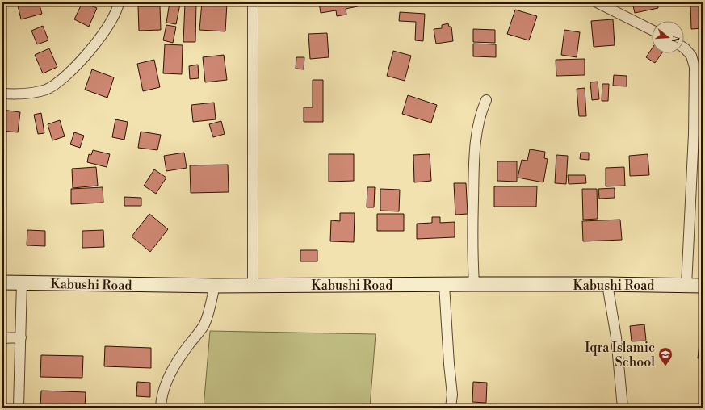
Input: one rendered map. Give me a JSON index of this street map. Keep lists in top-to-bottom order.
{
  "streets": {
    "main road": ["Kabushi Road"]
  },
  "places": {
    "school or university": ["Iqra Islamic School"]
  },
  "north": "right"
}
